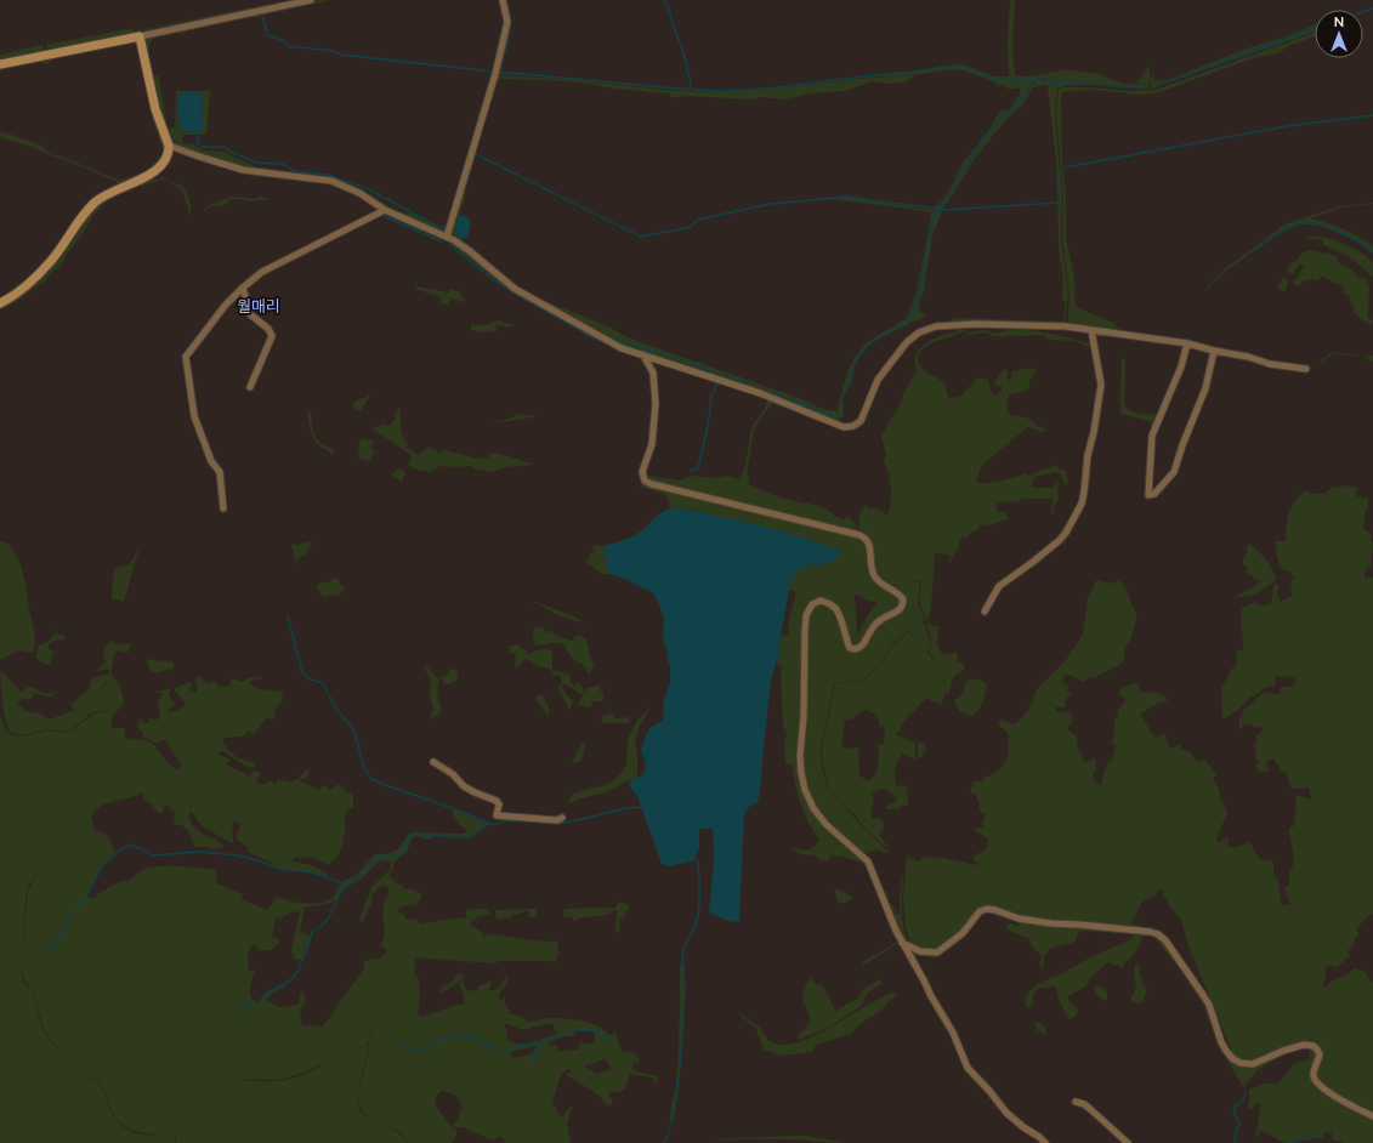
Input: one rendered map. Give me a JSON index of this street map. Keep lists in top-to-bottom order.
{
  "districts": ["월매리"],
  "north": "top"
}
